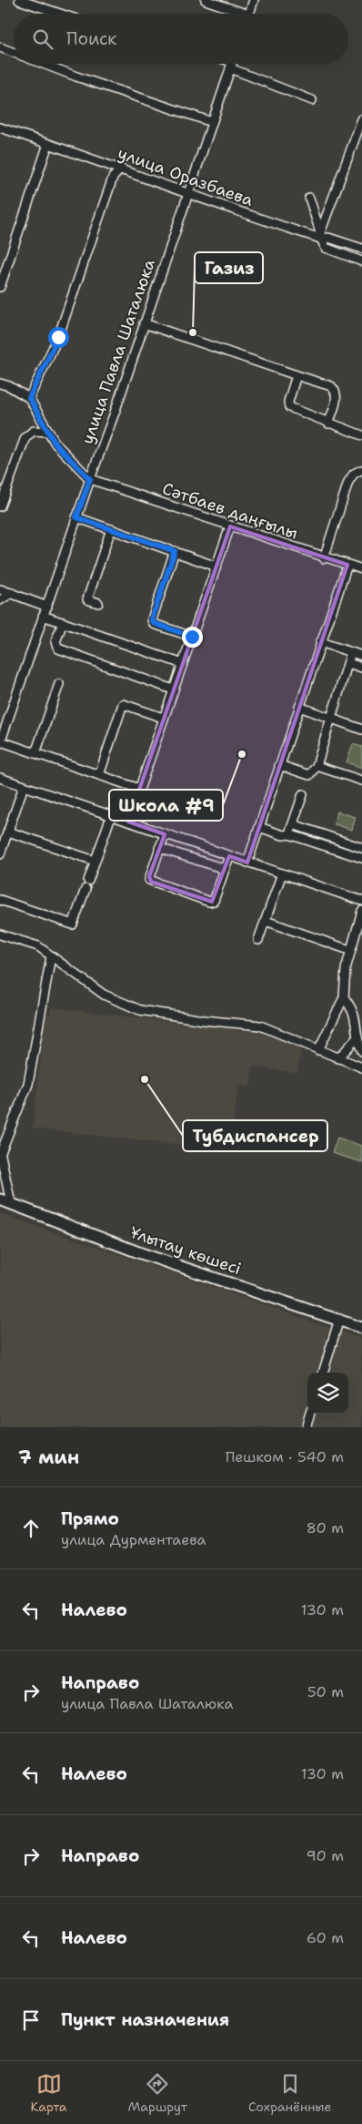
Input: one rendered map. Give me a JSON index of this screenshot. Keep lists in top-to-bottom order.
{
  "streets": {
    "main road": ["Ұлытау көшесі"],
    "street": ["улица Оразбаева", "улица Павла Шаталюка", "Сәтбаев даңғылы"]
  },
  "crossings": [
    ["улица Оразбаева", "улица Павла Шаталюка"],
    ["улица Павла Шаталюка", "Сәтбаев даңғылы"]
  ],
  "places": ["Газиз", "Школа #9", "Тубдиспансер"],
  "page": {
    "search": "Поиск",
    "heading": ["7 мин", "Пешком · 540 m"],
    "list": [
      ["Прямо", "улица Дурментаева", "80 m"],
      ["Налево", "130 m"],
      ["Направо", "улица Павла Шаталюка", "50 m"],
      ["Налево", "130 m"],
      ["Направо", "90 m"],
      ["Налево", "60 m"],
      "Пункт назначения"
    ],
    "nav": ["Карта", "Маршрут", "Сохранённые"]
  }
}
